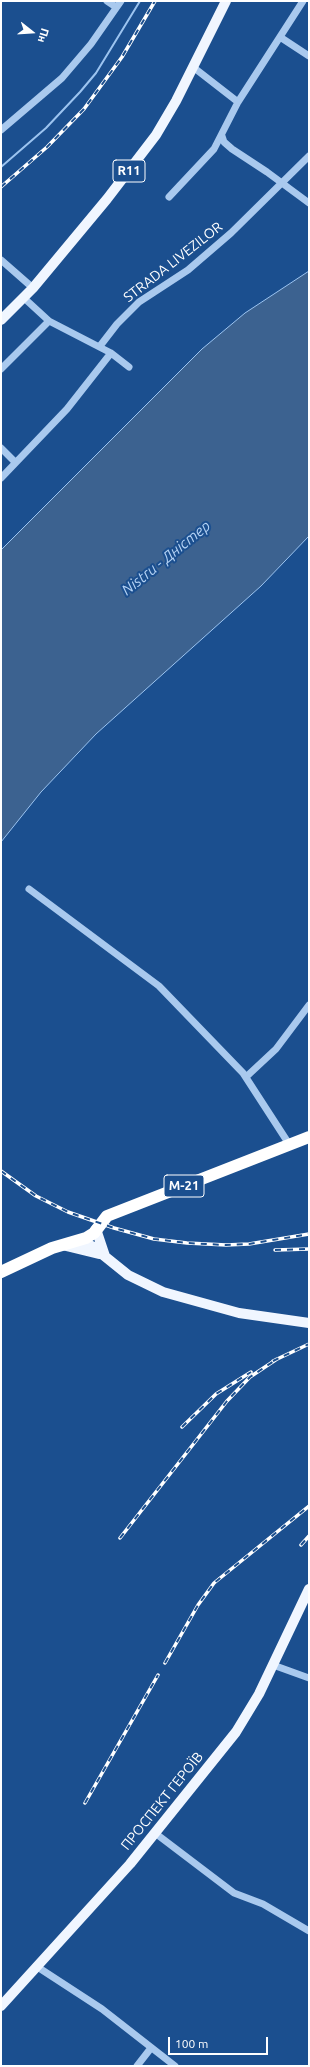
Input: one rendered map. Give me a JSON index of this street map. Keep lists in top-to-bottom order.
{
  "streets": {
    "highway": ["М-21"],
    "main road": ["R11", "ПРОСПЕКТ ГЕРОЇВ"],
    "street": ["STRADA LIVEZILOR"]
  },
  "water": ["Nistru - Дністер"],
  "scale_bar": "100 m",
  "north": "right"
}
